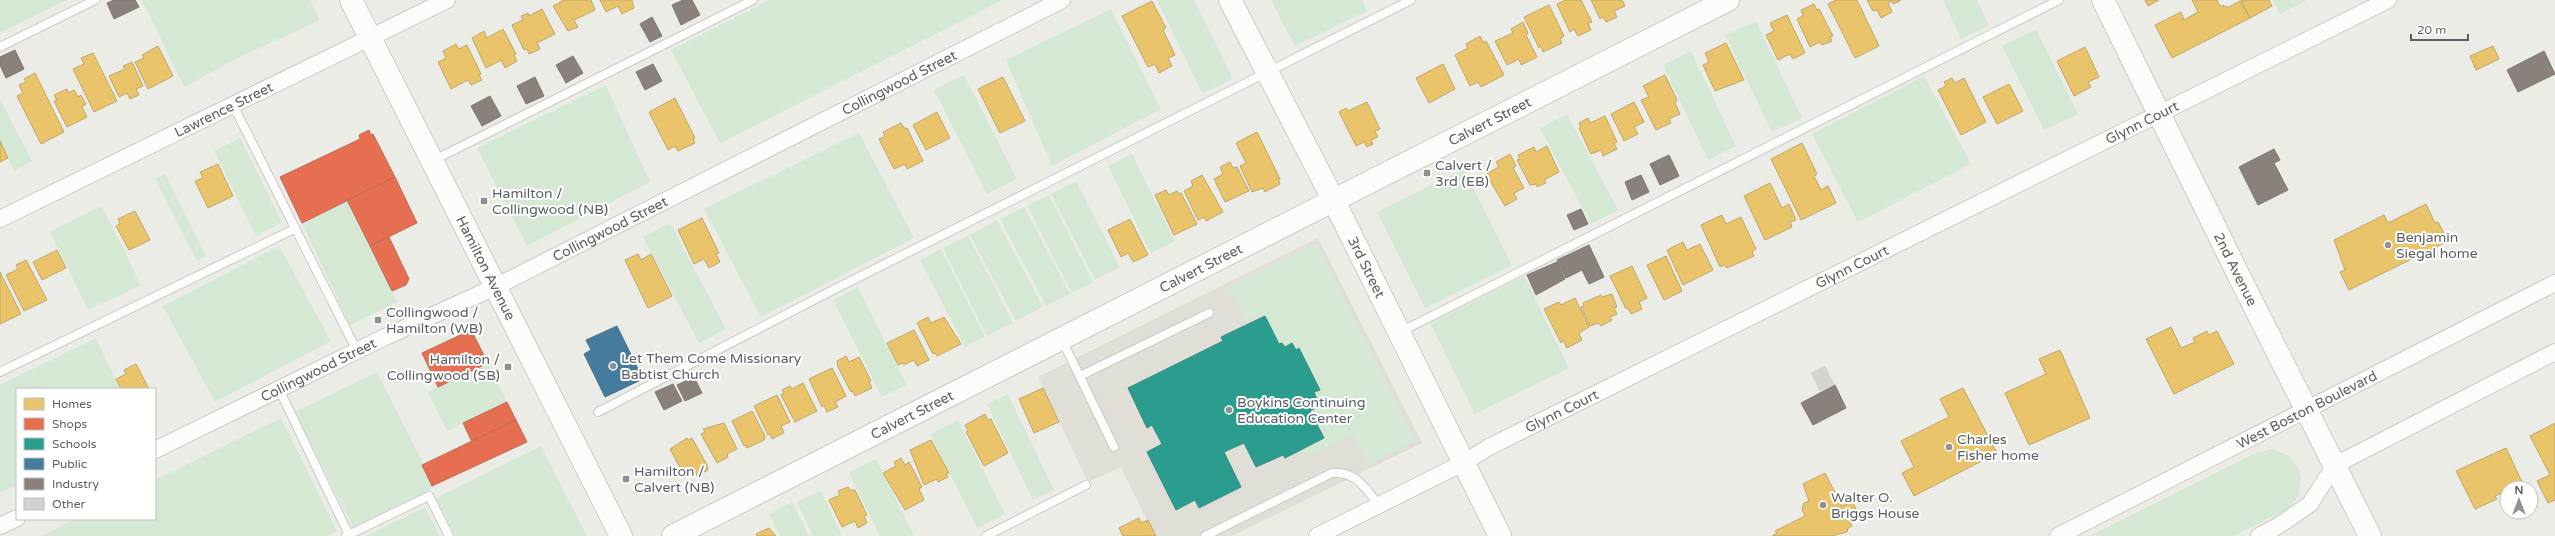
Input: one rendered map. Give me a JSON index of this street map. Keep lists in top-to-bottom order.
{
  "streets": {
    "street": [
      "Collingwood Street",
      "Lawrence Street",
      "Calvert Street",
      "Glynn Court",
      "3rd Street",
      "Hamilton Avenue",
      "2nd Avenue",
      "West Boston Boulevard"
    ]
  },
  "crossings": [
    ["Collingwood Street", "Hamilton Avenue"],
    ["Lawrence Street", "Hamilton Avenue"],
    ["Calvert Street", "3rd Street"],
    ["Glynn Court", "3rd Street"],
    ["Glynn Court", "2nd Avenue"],
    ["2nd Avenue", "West Boston Boulevard"]
  ],
  "places": {
    "transit": [
      "Calvert / 3rd (EB)",
      "Hamilton / Collingwood (NB)",
      "Collingwood / Hamilton (WB)",
      "Hamilton / Collingwood (SB)",
      "Hamilton / Calvert (NB)"
    ],
    "other": [
      "Benjamin Siegal home",
      "Let Them Come Missionary Babtist Church",
      "Boykins Continuing Education Center",
      "Charles Fisher home",
      "Walter O. Briggs House"
    ]
  },
  "legend": [
    "Homes",
    "Shops",
    "Schools",
    "Public",
    "Industry",
    "Other"
  ],
  "scale_bar": "20 m",
  "north": "top"
}
